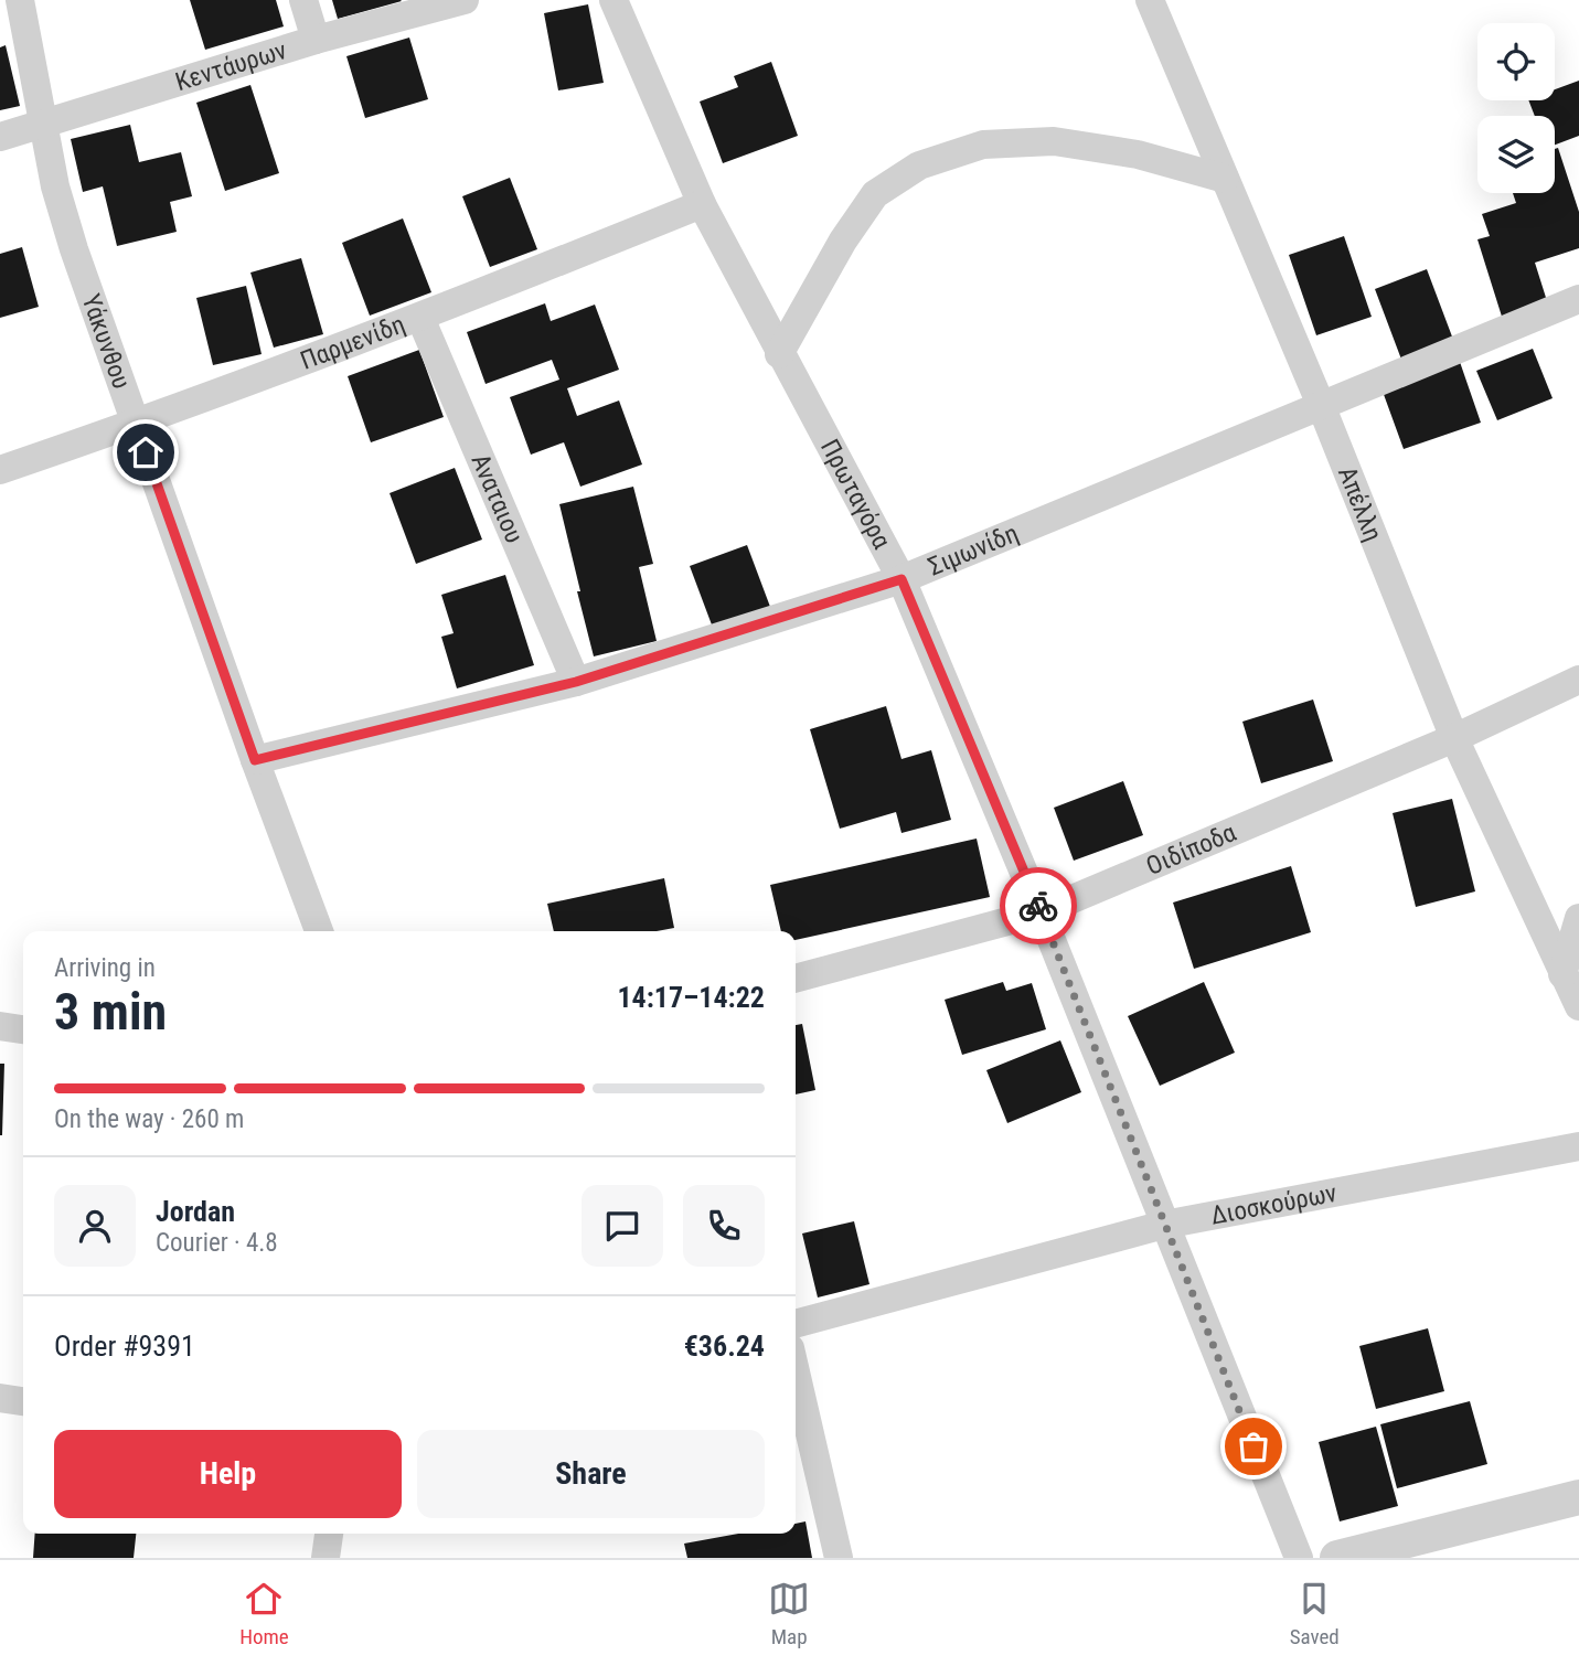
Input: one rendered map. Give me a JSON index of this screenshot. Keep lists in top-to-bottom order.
{
  "streets": {
    "street": [
      "Κεντάυρων",
      "Υάκυνθου",
      "Παρμενίδη",
      "Πρωταγόρα",
      "Αναταιου",
      "Απέλλη",
      "Σιμωνίδη",
      "Οιδίποδα",
      "Διοσκούρων"
    ]
  },
  "crossings": [
    ["Κεντάυρων", "Υάκυνθου"],
    ["Υάκυνθου", "Παρμενίδη"],
    ["Υάκυνθου", "Σιμωνίδη"],
    ["Παρμενίδη", "Πρωταγόρα"],
    ["Παρμενίδη", "Αναταιου"],
    ["Πρωταγόρα", "Σιμωνίδη"],
    ["Πρωταγόρα", "Οιδίποδα"],
    ["Πρωταγόρα", "Διοσκούρων"],
    ["Αναταιου", "Σιμωνίδη"],
    ["Απέλλη", "Σιμωνίδη"],
    ["Απέλλη", "Οιδίποδα"]
  ],
  "page": {
    "heading": ["3 min", "Arriving in", "14:17–14:22"],
    "panel": [
      "Jordan",
      "Courier · 4.8",
      "Order #9391",
      "€36.24"
    ],
    "bar": "On the way · 260 m",
    "buttons": ["Help", "Share"],
    "tabs": ["Home", "Map", "Saved"]
  }
}
